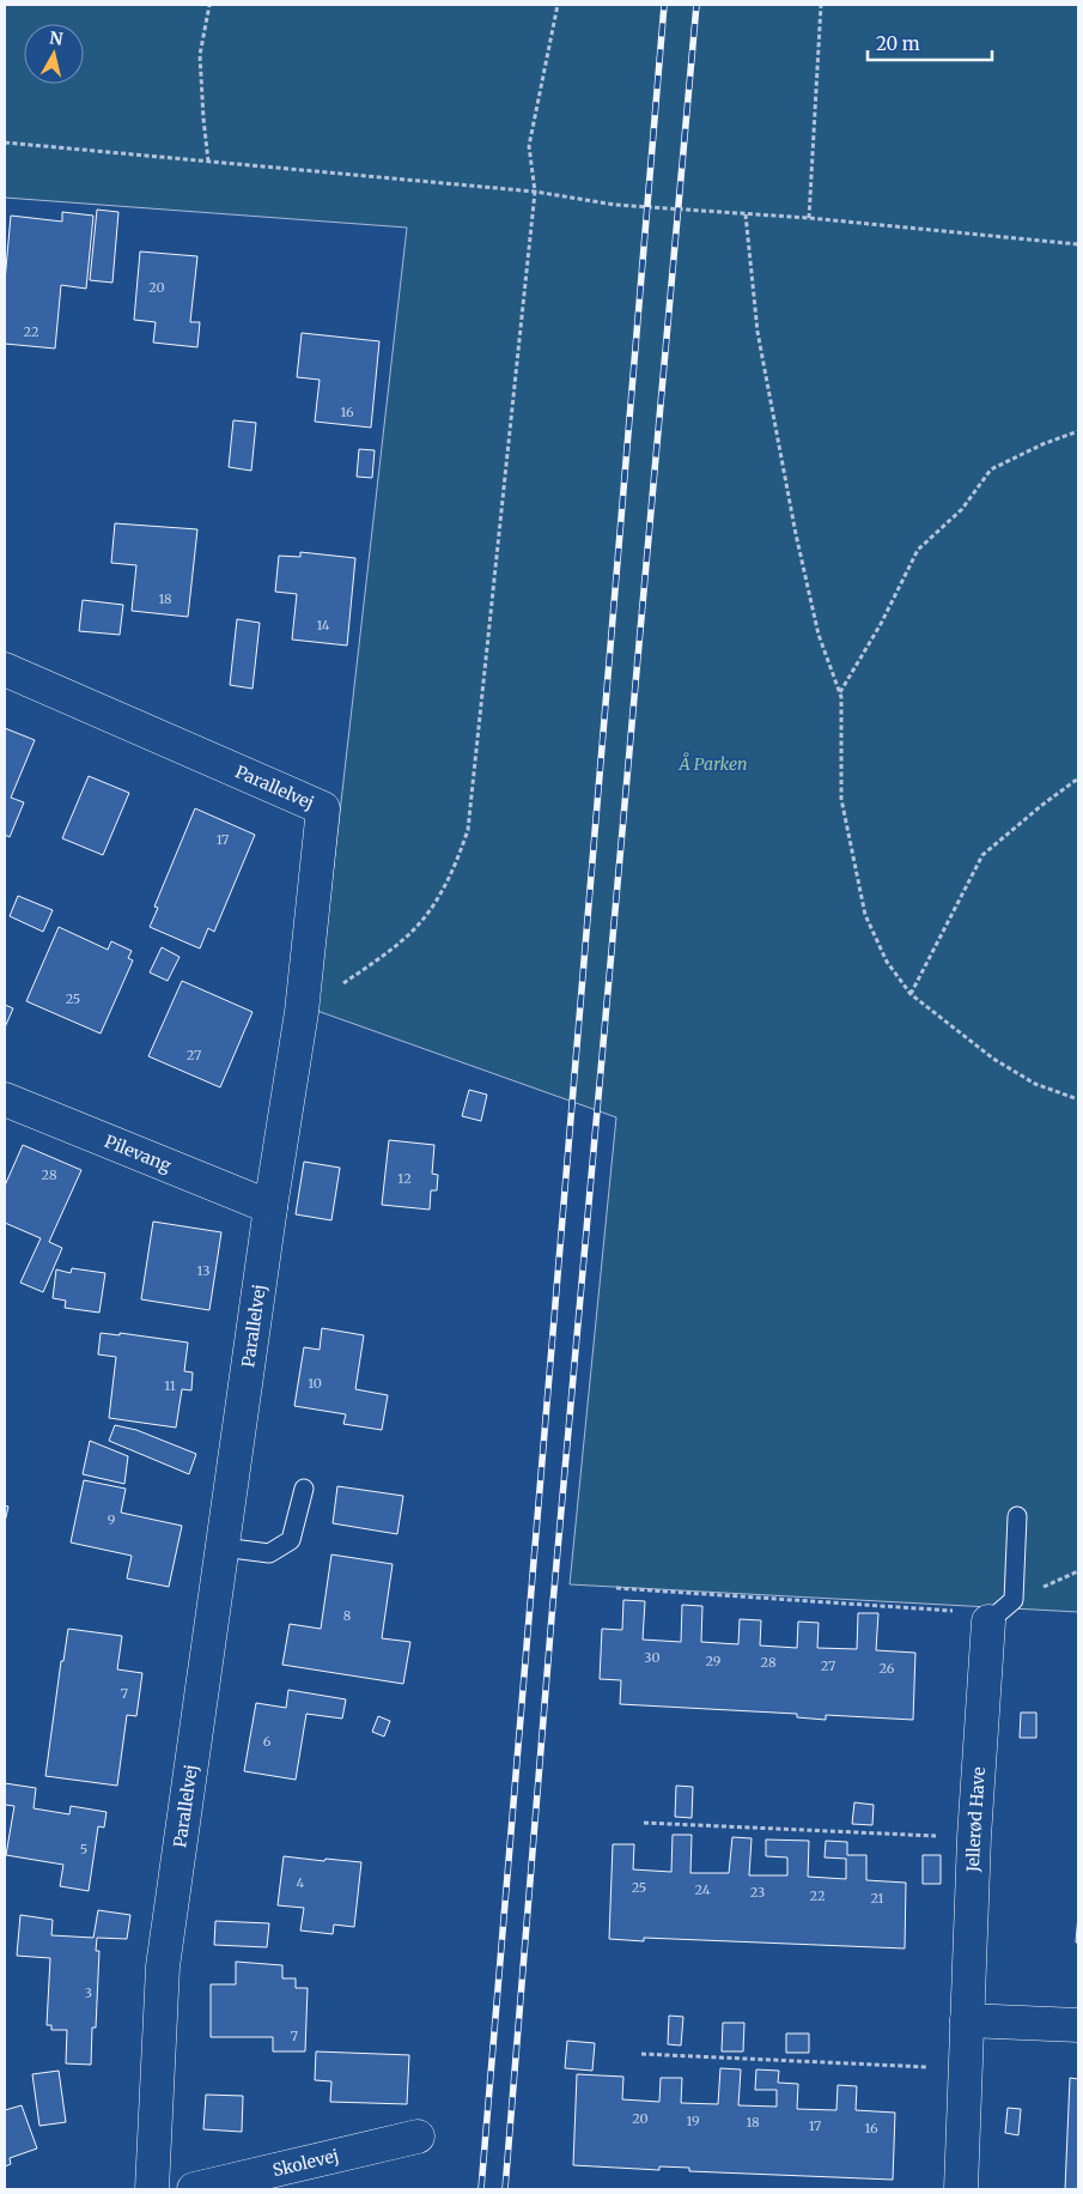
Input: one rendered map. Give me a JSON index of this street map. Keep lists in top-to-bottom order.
{
  "streets": {
    "street": [
      "Parallelvej",
      "Pilevang",
      "Jellerød Have",
      "Skolevej"
    ]
  },
  "crossings": [
    ["Parallelvej", "Pilevang"]
  ],
  "parks": ["Å Parken"],
  "house_numbers": [
    "20",
    "22",
    "16",
    "18",
    "14",
    "17",
    "25",
    "27",
    "28",
    "12",
    "13",
    "10",
    "11",
    "9",
    "8",
    "30",
    "29",
    "28",
    "27",
    "26",
    "7",
    "6",
    "5",
    "4",
    "25",
    "24",
    "23",
    "22",
    "21",
    "3",
    "7",
    "20",
    "19",
    "18",
    "17",
    "16"
  ],
  "scale_bar": "20 m",
  "north": "top"
}
